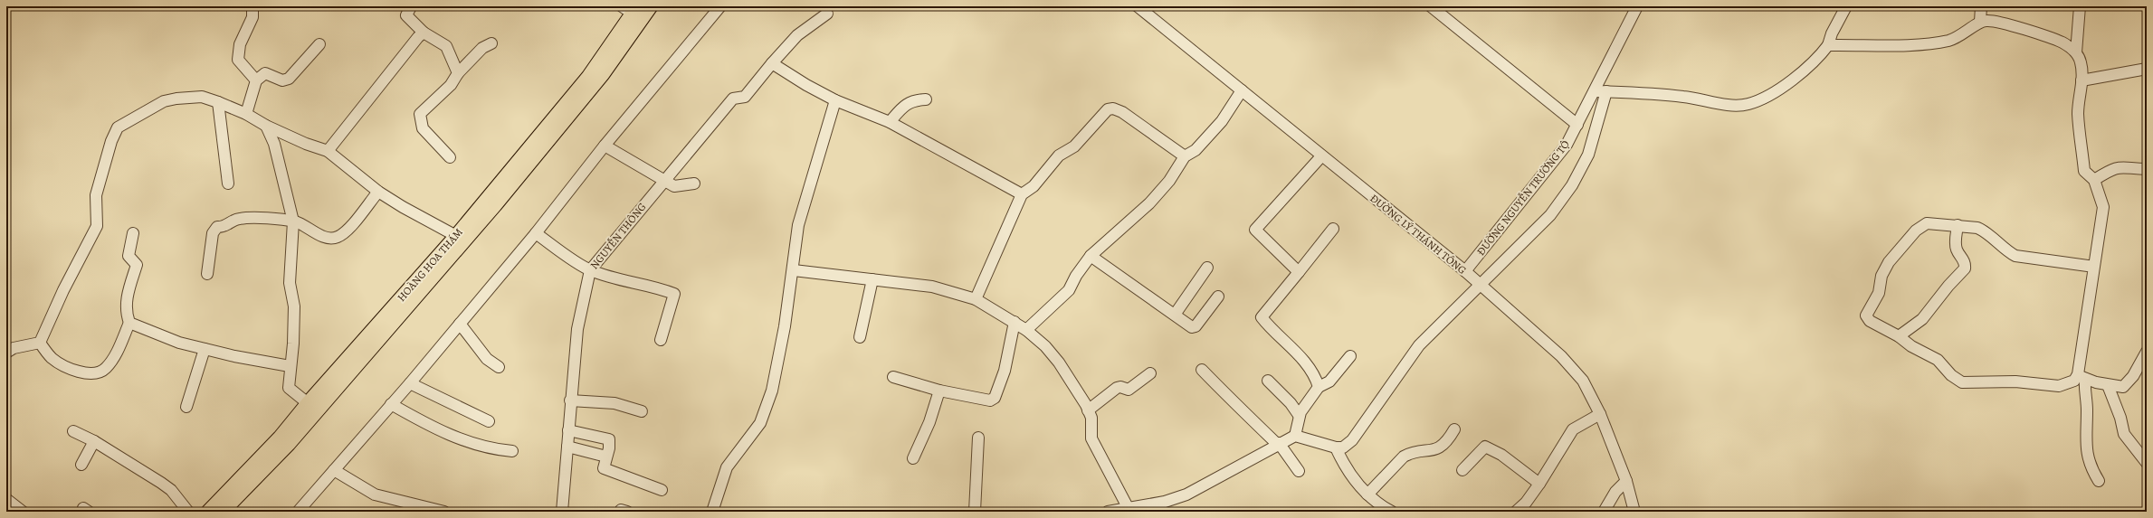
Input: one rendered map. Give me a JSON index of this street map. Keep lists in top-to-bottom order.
{
  "streets": {
    "main road": ["HOÀNG HOA THÁM"],
    "street": ["ĐƯỜNG NGUYỄN TRƯỜNG TỘ", "ĐƯỜNG LÝ THÁNH TÔNG", "NGUYỄN THÔNG"]
  },
  "crossings": [
    ["ĐƯỜNG NGUYỄN TRƯỜNG TỘ", "ĐƯỜNG LÝ THÁNH TÔNG"]
  ]
}
